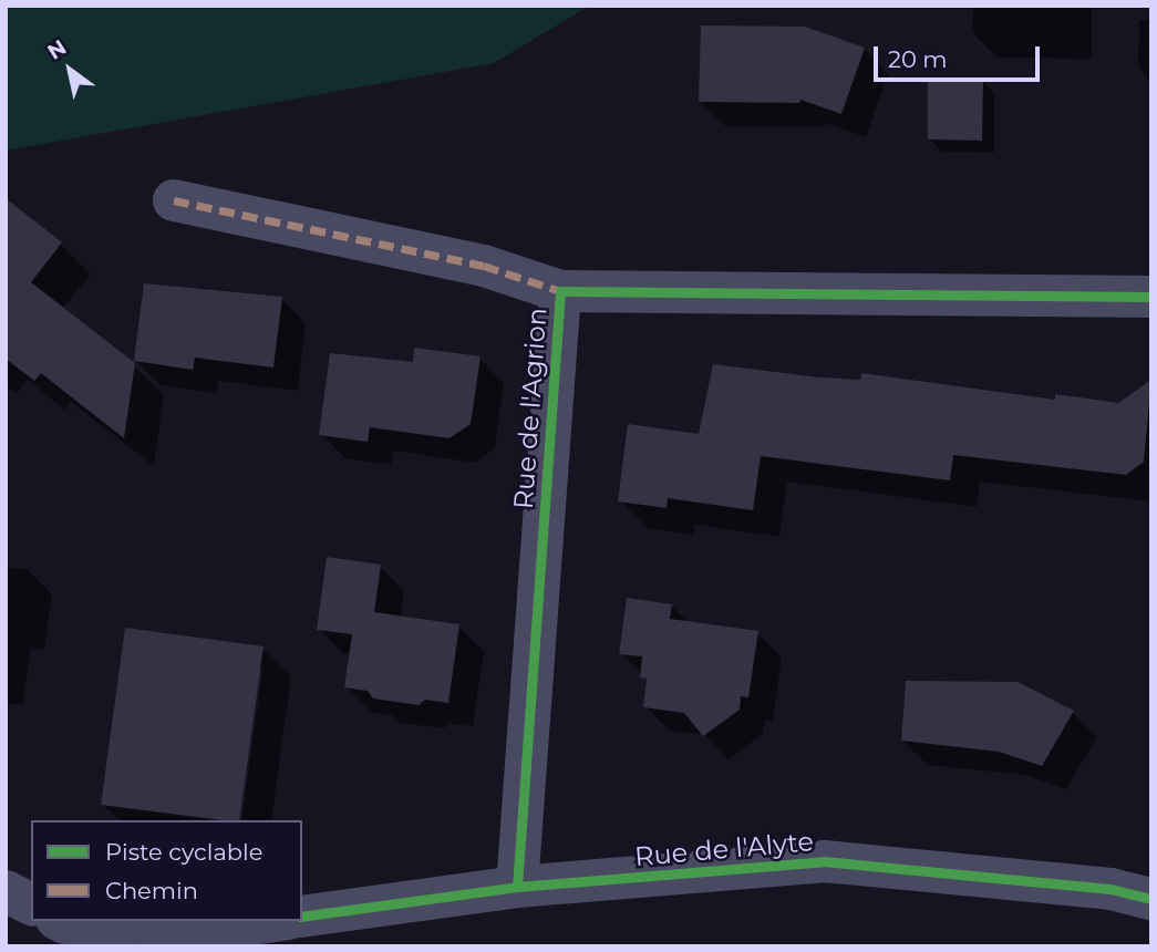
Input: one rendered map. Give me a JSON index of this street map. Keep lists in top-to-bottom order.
{
  "streets": {
    "street": ["Rue de l'Agrion", "Rue de l'Alyte"]
  },
  "crossings": [
    ["Rue de l'Agrion", "Rue de l'Alyte"]
  ],
  "legend": ["Piste cyclable", "Chemin"],
  "scale_bar": "20 m",
  "north": "top left"
}
